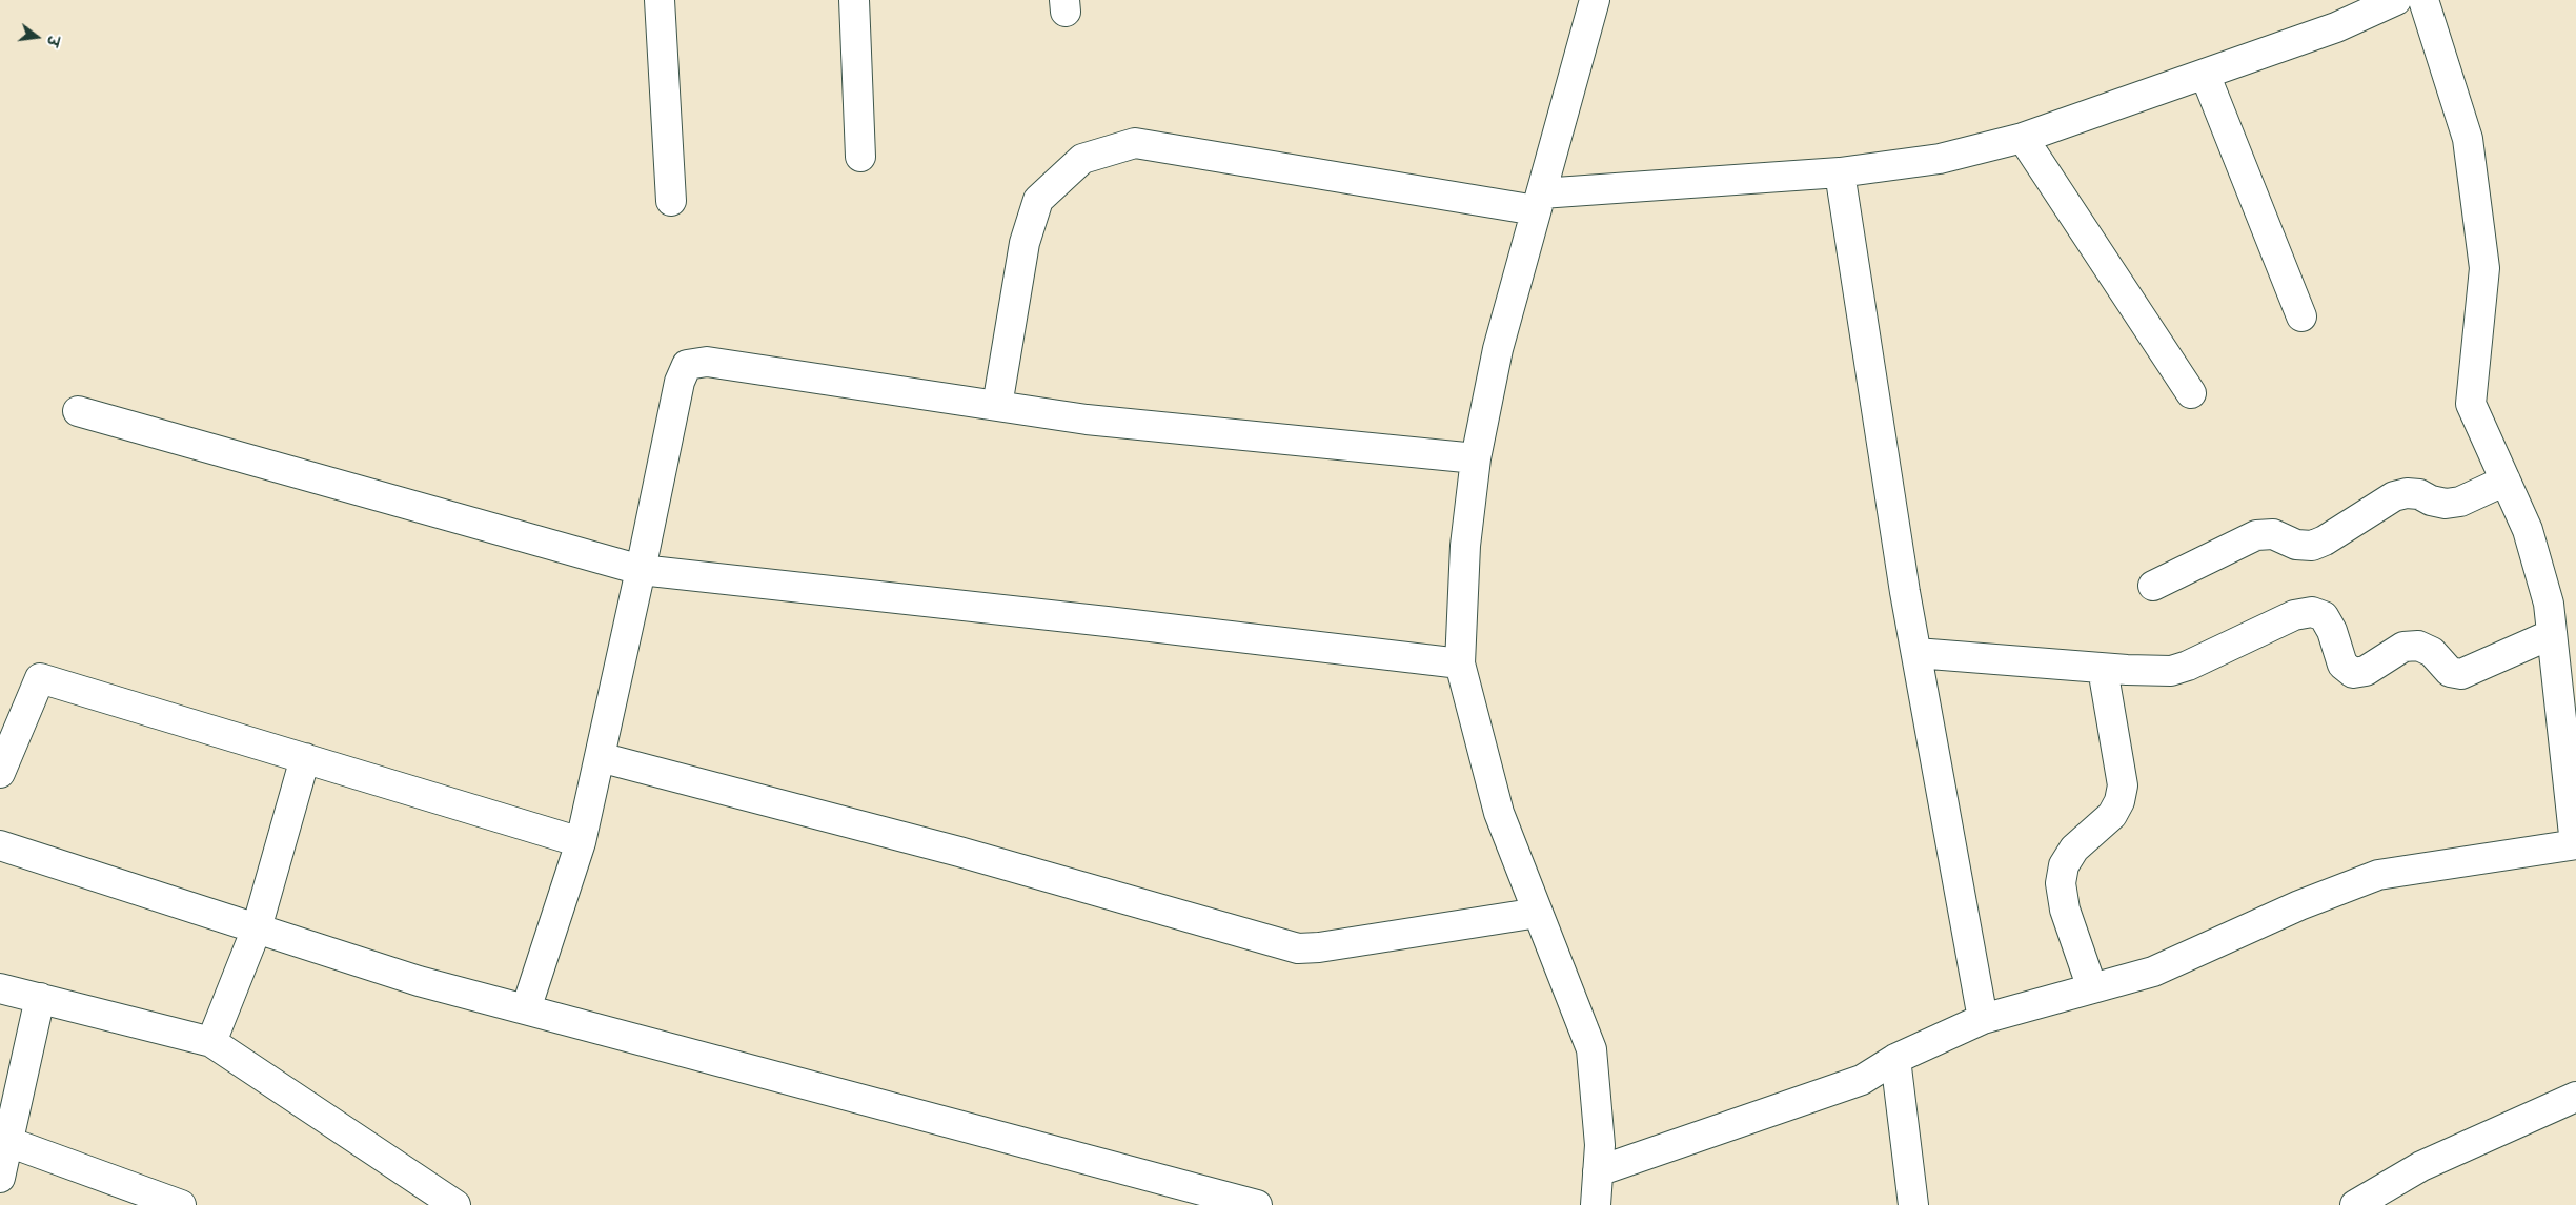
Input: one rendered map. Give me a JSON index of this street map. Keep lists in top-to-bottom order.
{
  "north": "right"
}
